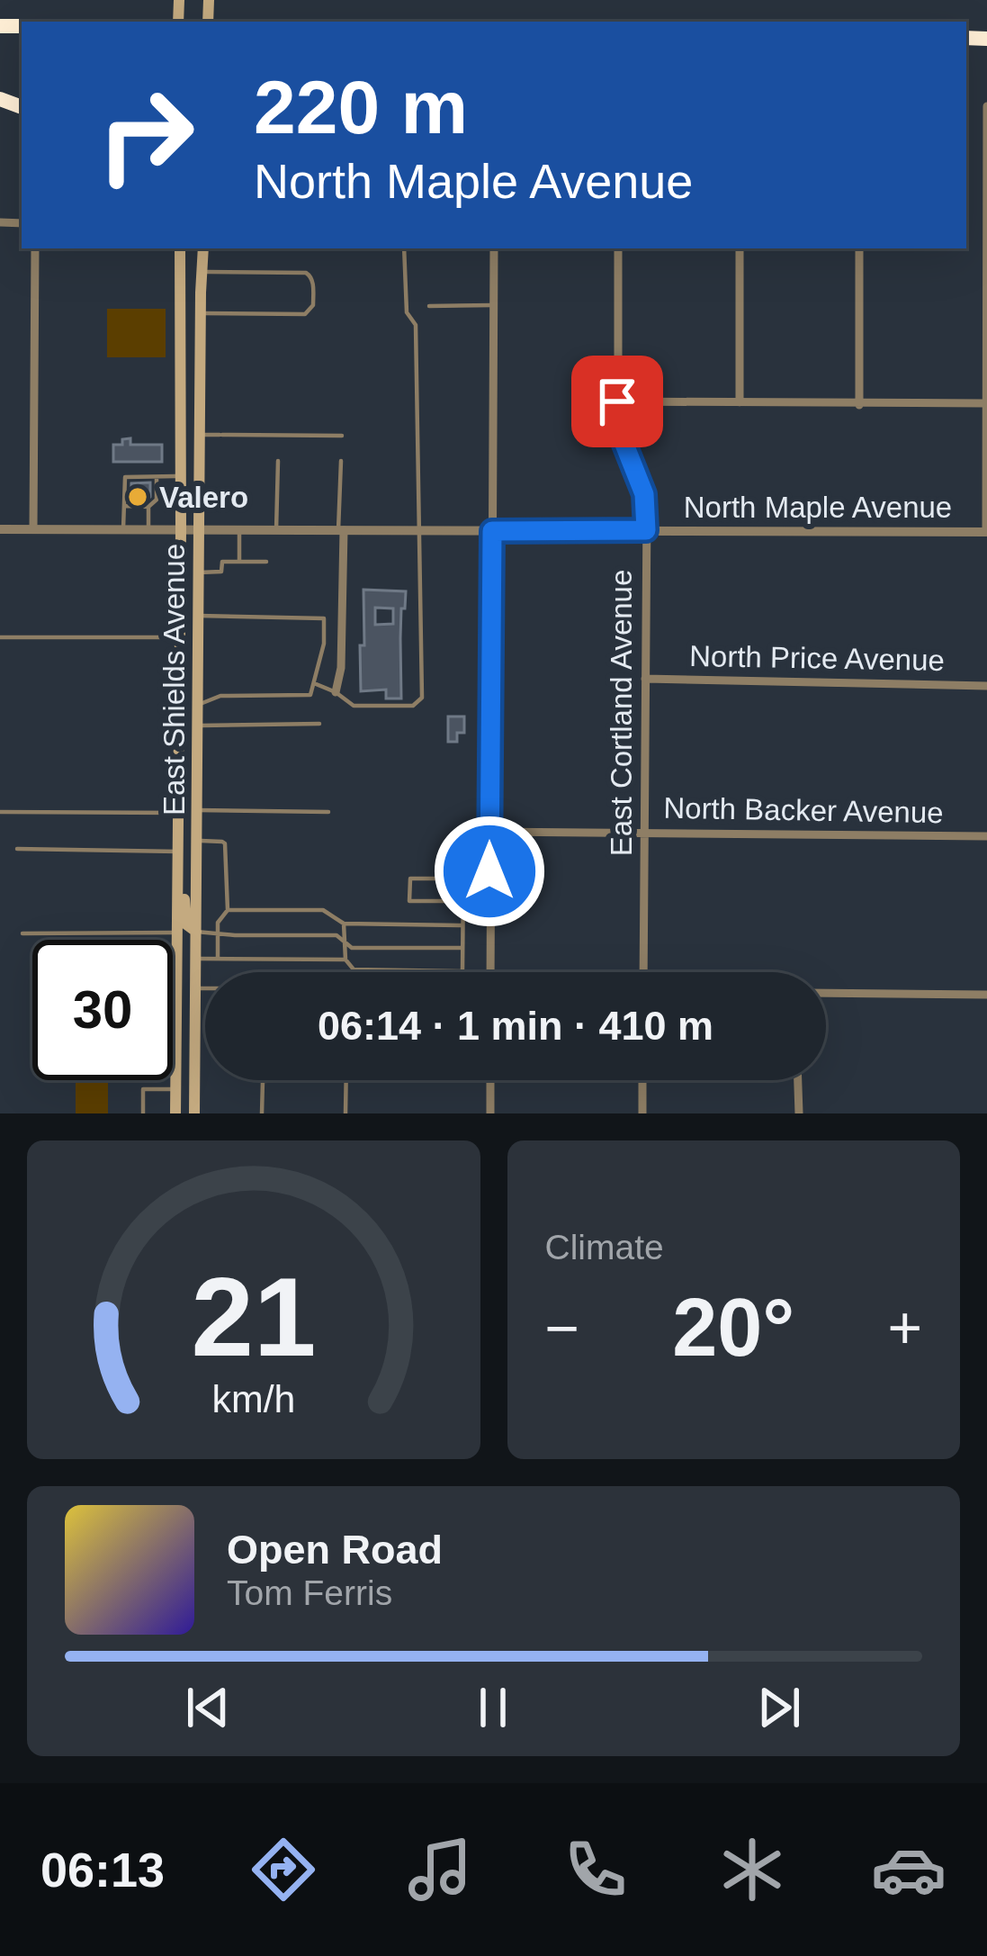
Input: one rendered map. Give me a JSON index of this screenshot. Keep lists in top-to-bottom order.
{
  "streets": {
    "main road": ["East Shields Avenue"],
    "street": [
      "North Maple Avenue",
      "North Price Avenue",
      "East Cortland Avenue",
      "North Backer Avenue"
    ]
  },
  "crossings": [
    ["North Maple Avenue", "East Shields Avenue"],
    ["North Maple Avenue", "East Cortland Avenue"],
    ["North Price Avenue", "East Cortland Avenue"],
    ["East Cortland Avenue", "North Backer Avenue"]
  ],
  "places": ["Valero"],
  "page": {
    "turn": ["220 m", "North Maple Avenue"],
    "limit": "30",
    "trip": "06:14 · 1 min · 410 m",
    "tile": "Climate",
    "heat": ["−", "20°", "+"],
    "song": ["Open Road", "Tom Ferris"],
    "tabs": "06:13",
    "gauge": ["21", "km/h"]
  }
}
